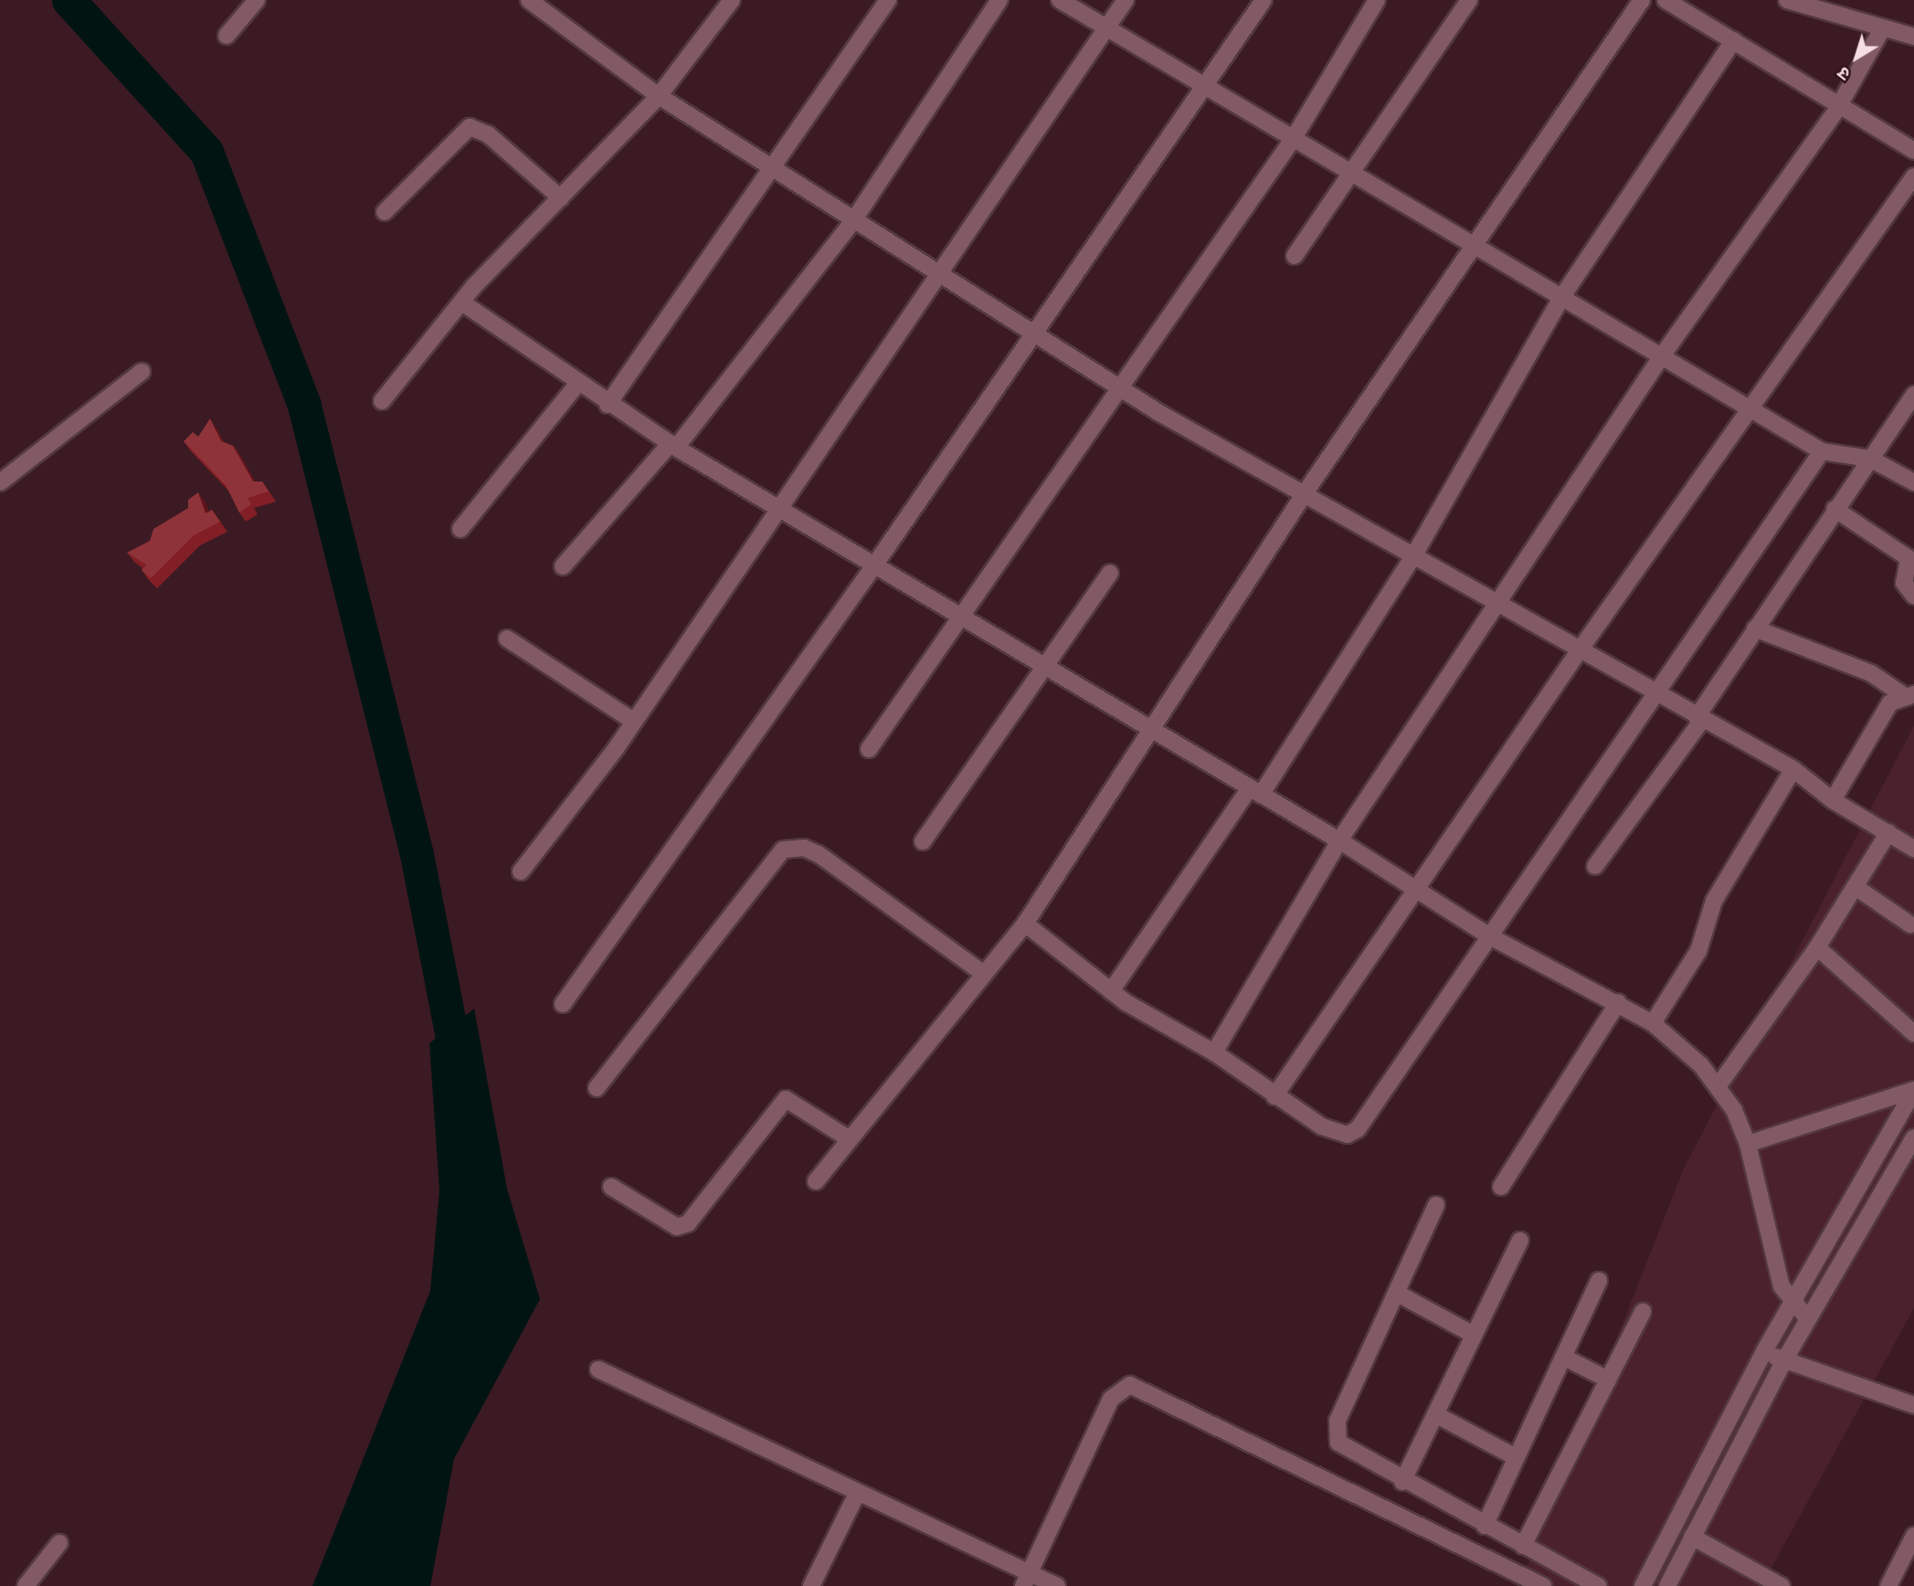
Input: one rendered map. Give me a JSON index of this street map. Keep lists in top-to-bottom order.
{
  "north": "bottom left"
}
